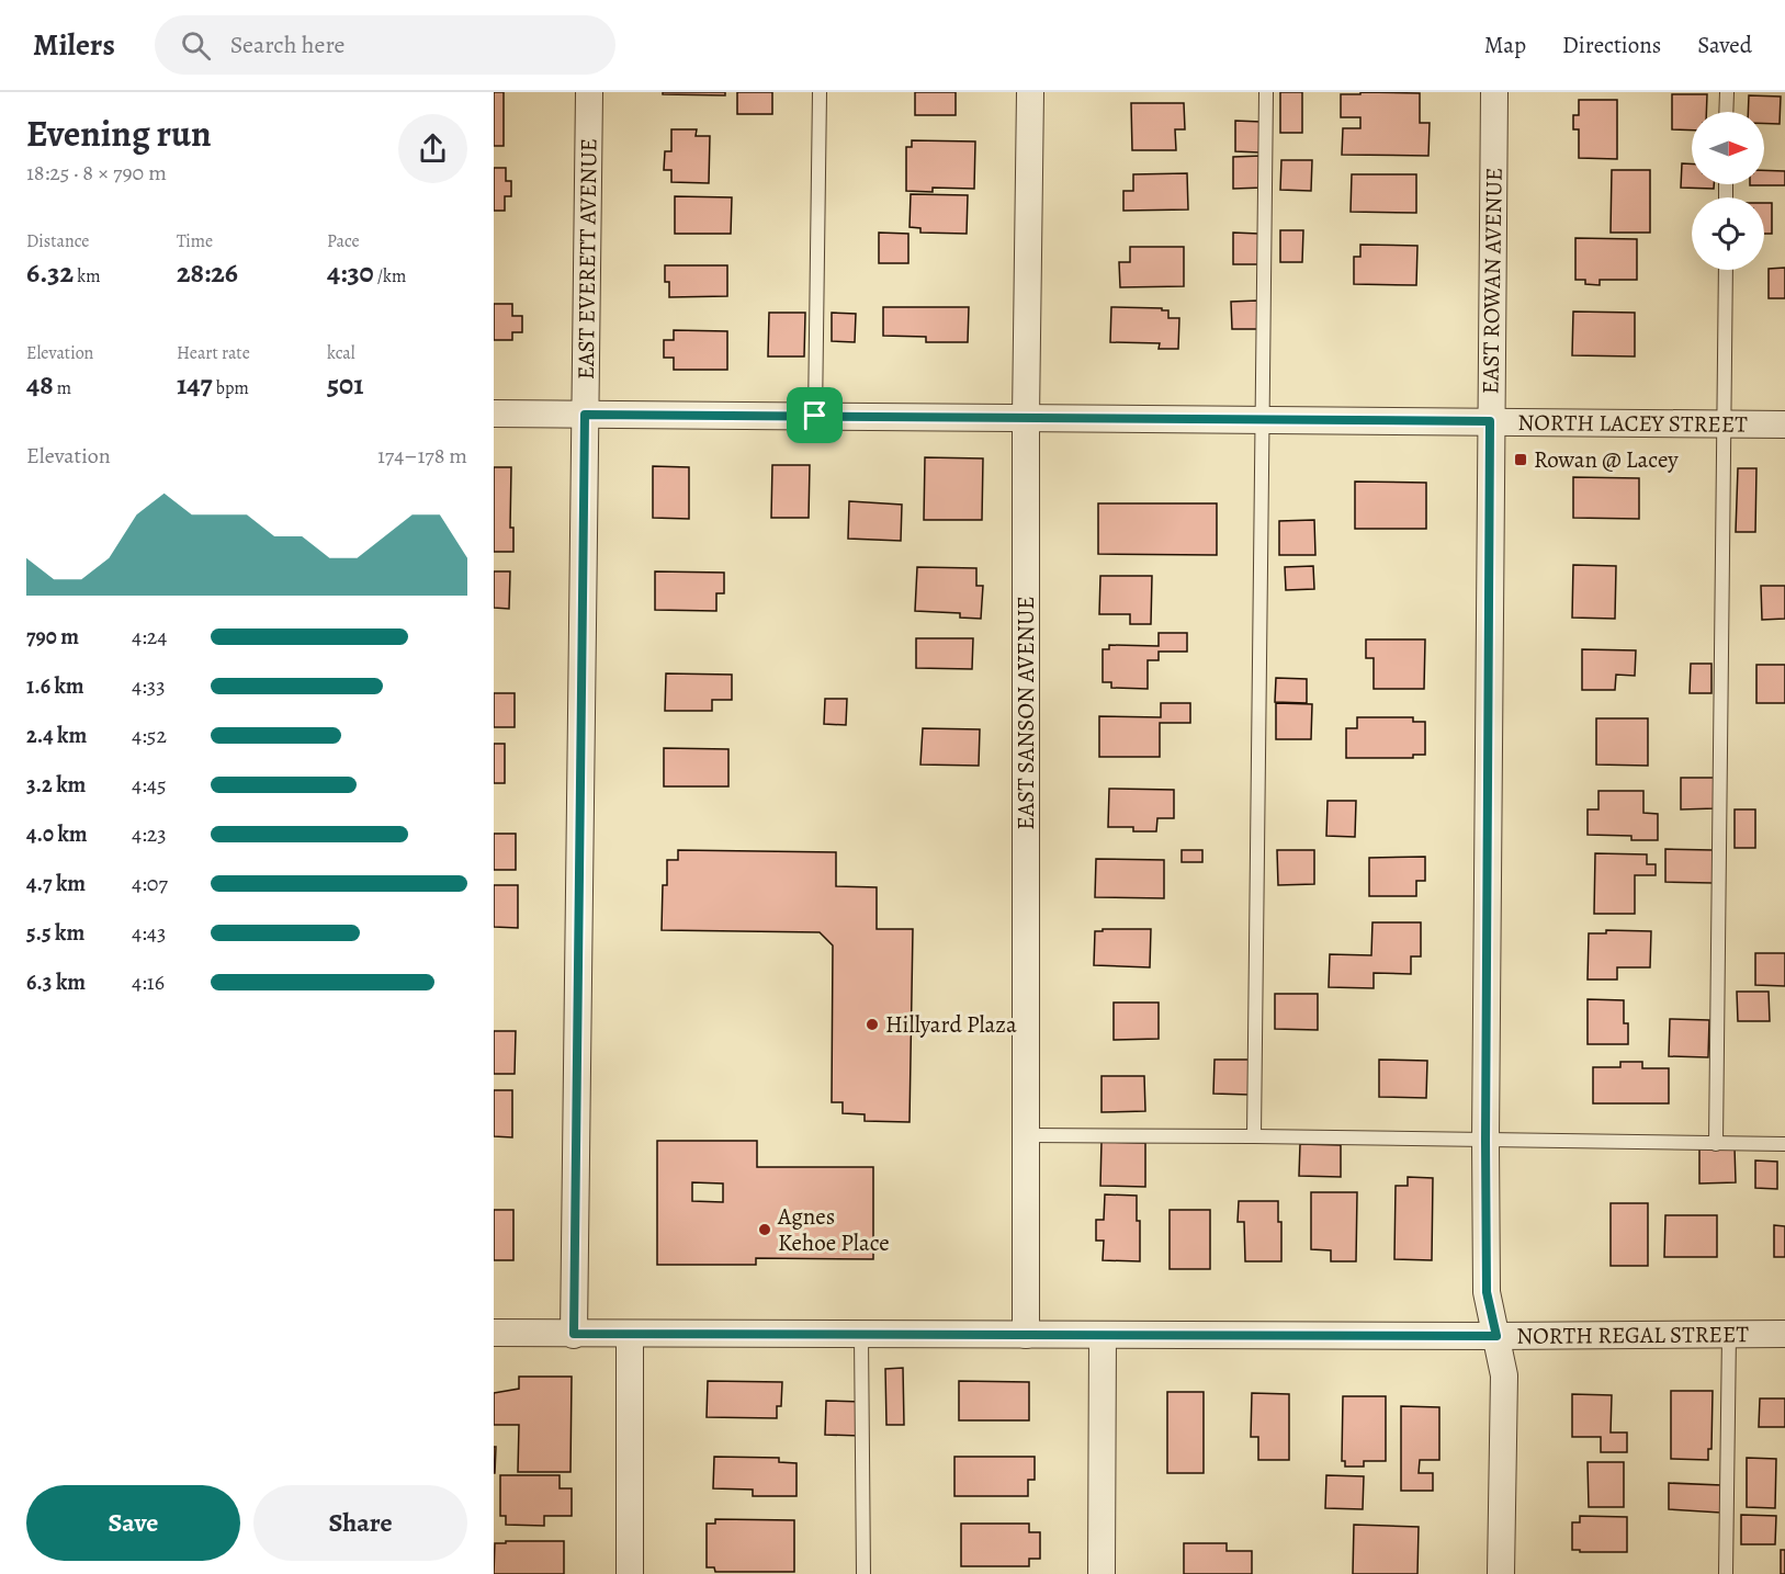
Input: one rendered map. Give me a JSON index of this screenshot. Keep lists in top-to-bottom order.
{
  "streets": {
    "street": [
      "EAST EVERETT AVENUE",
      "EAST ROWAN AVENUE",
      "NORTH LACEY STREET",
      "EAST SANSON AVENUE",
      "NORTH REGAL STREET"
    ]
  },
  "crossings": [
    ["EAST EVERETT AVENUE", "NORTH LACEY STREET"],
    ["EAST EVERETT AVENUE", "NORTH REGAL STREET"],
    ["EAST ROWAN AVENUE", "NORTH LACEY STREET"],
    ["EAST ROWAN AVENUE", "NORTH REGAL STREET"],
    ["NORTH LACEY STREET", "EAST SANSON AVENUE"],
    ["EAST SANSON AVENUE", "NORTH REGAL STREET"]
  ],
  "places": {
    "transit": ["Rowan @ Lacey"],
    "other": ["Hillyard Plaza", "Agnes Kehoe Place"]
  },
  "north": "right",
  "page": {
    "header": "Milers",
    "search": "Search here",
    "nav": ["Map", "Directions", "Saved"],
    "heading": ["Evening run", "18:25 · 8 × 790 m"],
    "stats": [
      ["Distance", "6.32 km"],
      ["Time", "28:26"],
      ["Pace", "4:30 /km"],
      ["Elevation", "48 m"],
      ["Heart rate", "147 bpm"],
      ["kcal", "501"]
    ],
    "chart": ["Elevation", "174–178 m"],
    "list": [
      {
        "name": "790 m",
        "note": "4:24"
      },
      {
        "name": "1.6 km",
        "note": "4:33"
      },
      {
        "name": "2.4 km",
        "note": "4:52"
      },
      {
        "name": "3.2 km",
        "note": "4:45"
      },
      {
        "name": "4.0 km",
        "note": "4:23"
      },
      {
        "name": "4.7 km",
        "note": "4:07"
      },
      {
        "name": "5.5 km",
        "note": "4:43"
      },
      {
        "name": "6.3 km",
        "note": "4:16"
      }
    ],
    "buttons": ["Save", "Share"]
  }
}
